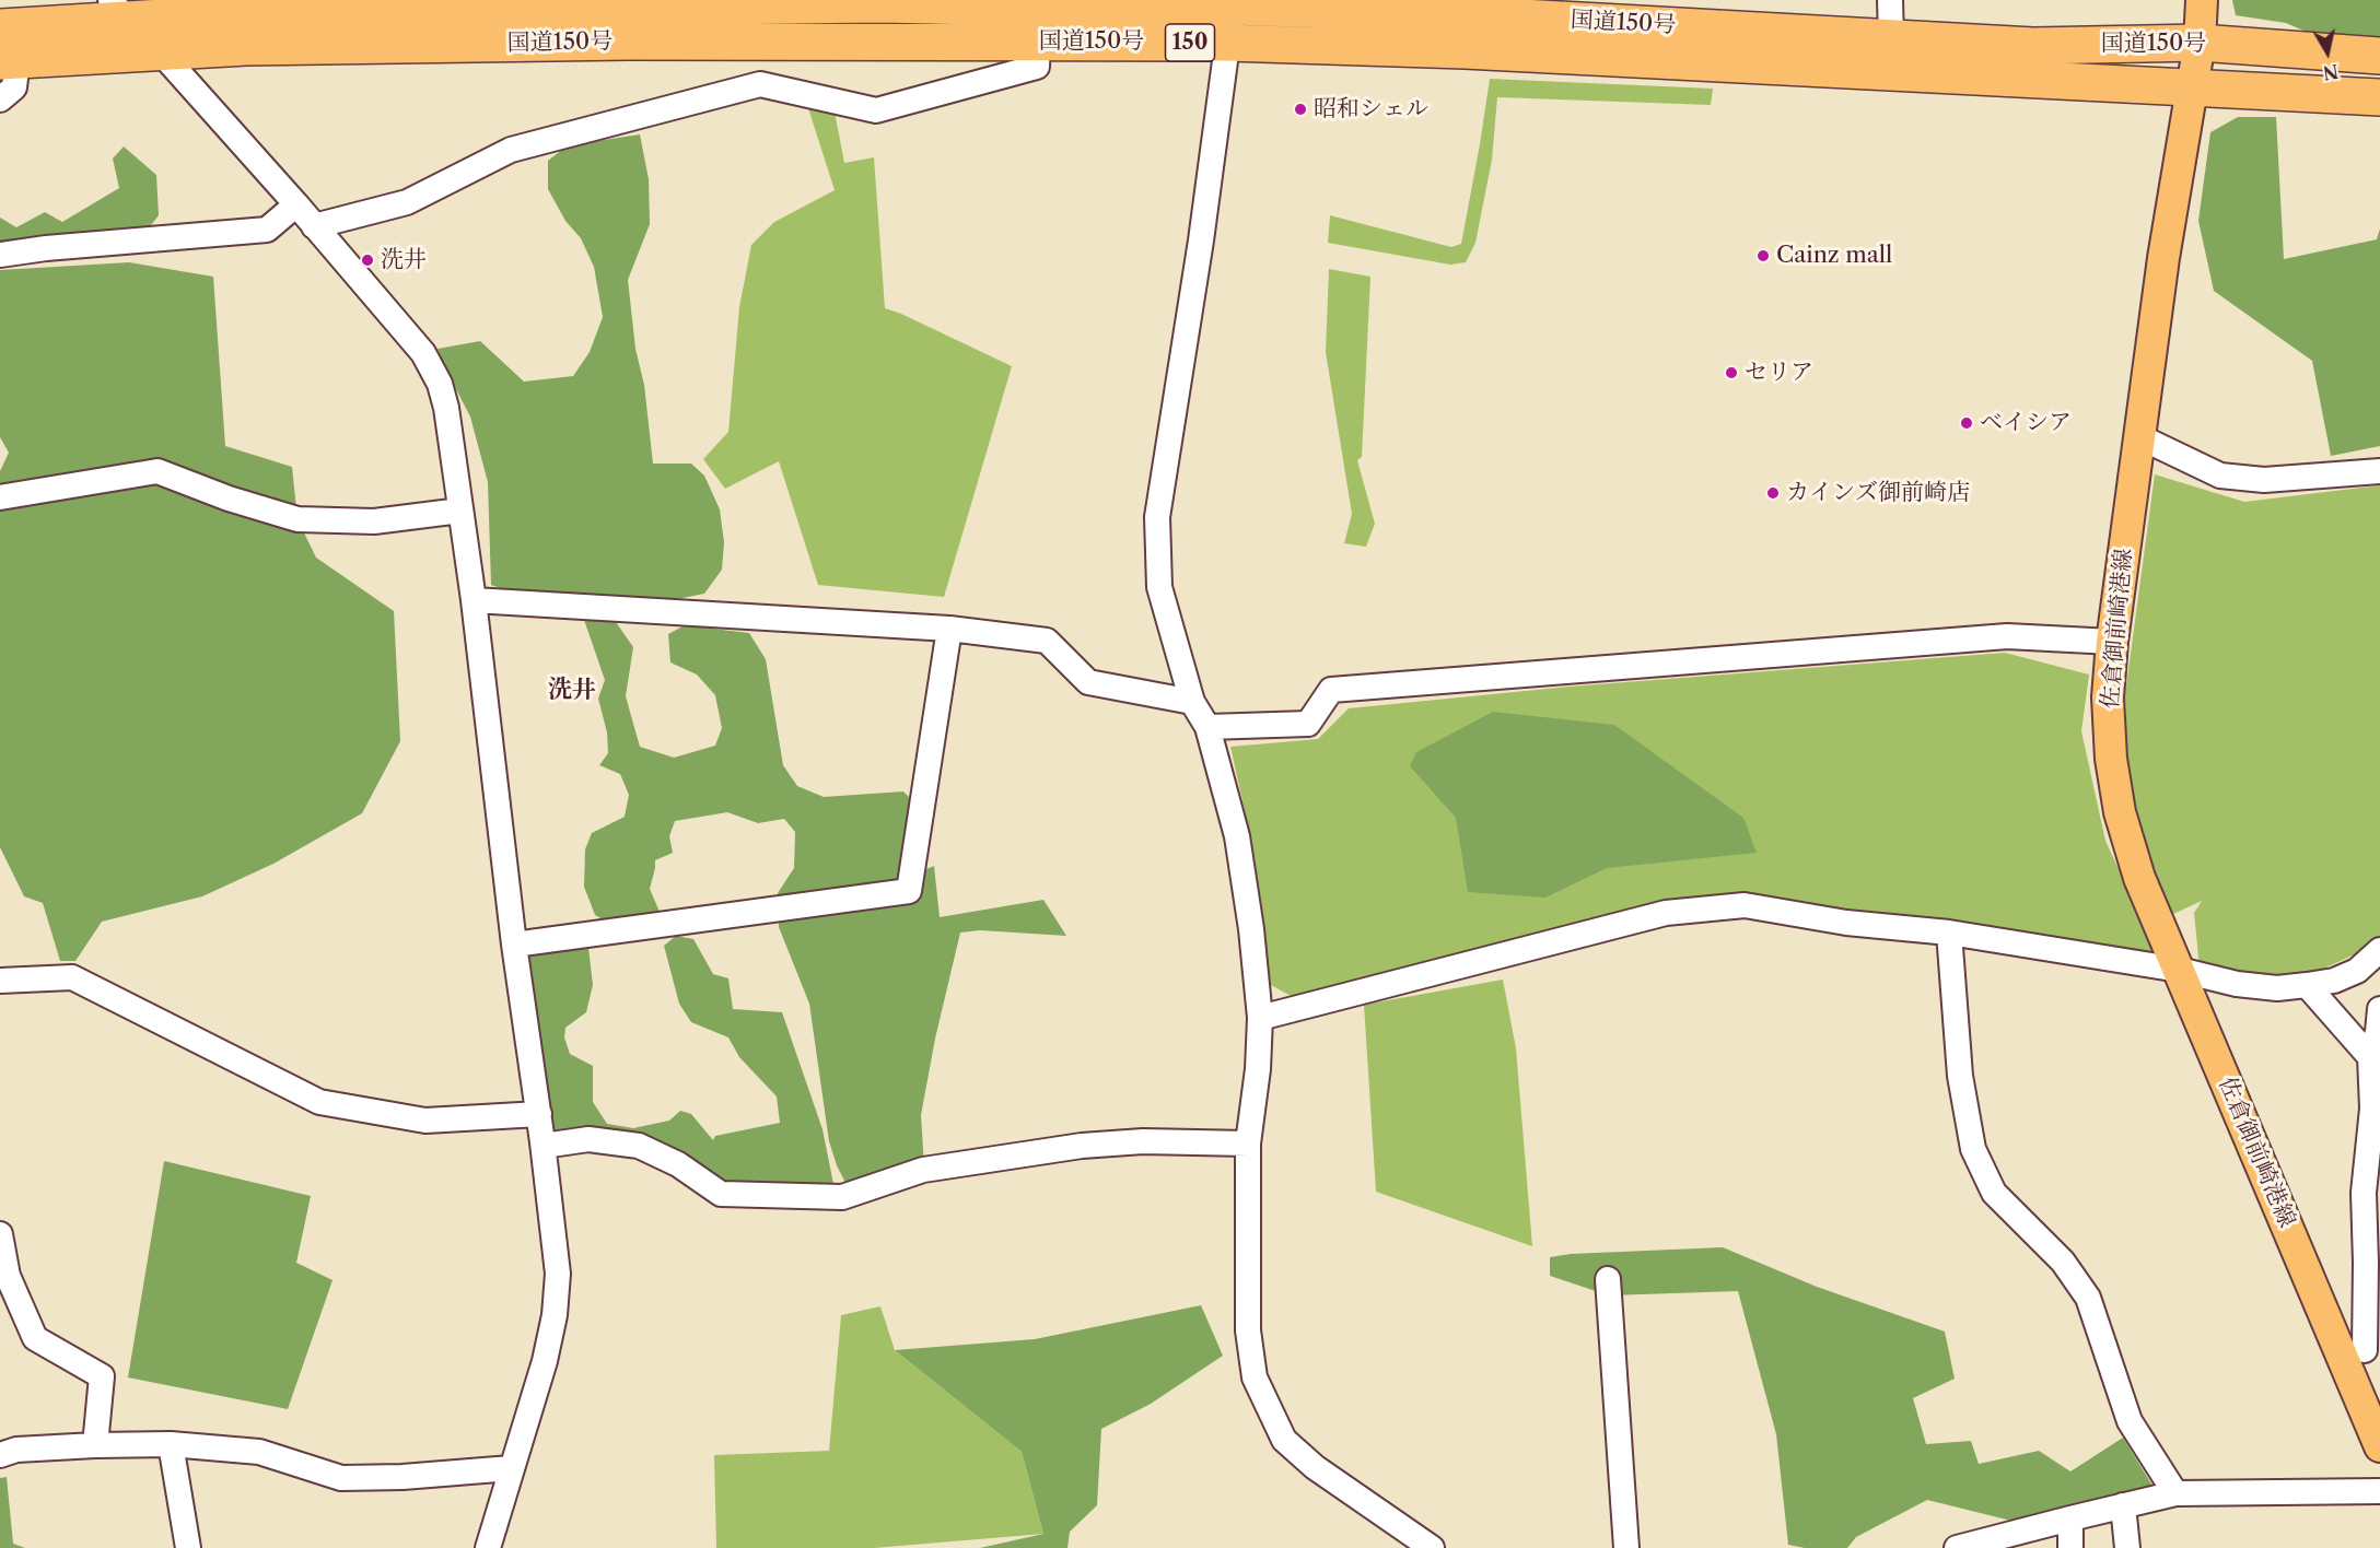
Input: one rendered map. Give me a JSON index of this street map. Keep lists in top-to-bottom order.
{
  "streets": {
    "highway": ["国道150号", "150"],
    "main road": ["佐倉御前崎港線"]
  },
  "crossings": [
    ["国道150号", "佐倉御前崎港線"]
  ],
  "districts": ["洗井"],
  "places": [
    "昭和シェル",
    "Cainz mall",
    "洗井",
    "セリア",
    "ベイシア",
    "カインズ御前崎店"
  ],
  "north": "bottom"
}
